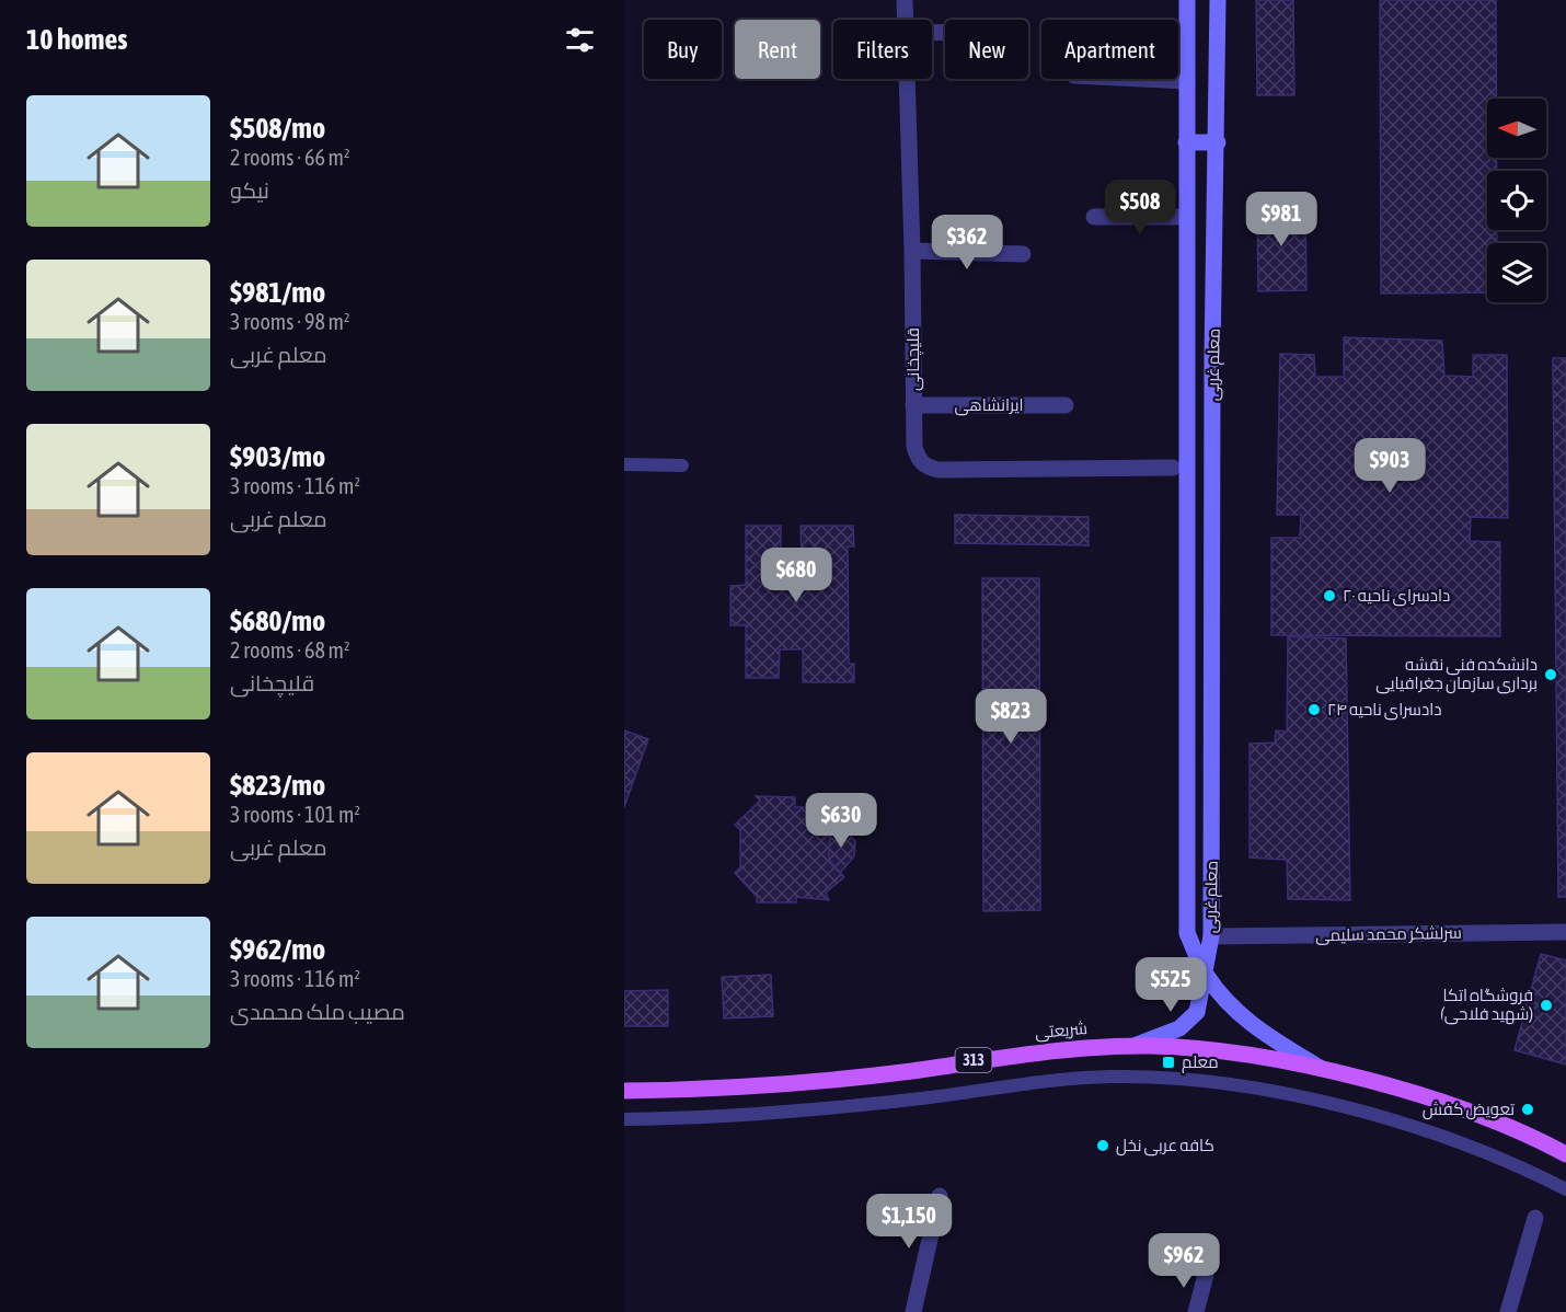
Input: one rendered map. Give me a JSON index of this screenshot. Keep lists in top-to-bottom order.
{
  "streets": {
    "main road": ["معلم غربی", "شریعتی", "313"],
    "street": ["قلیچخانی", "ایرانشاهی", "سرلشکر محمد سلیمی"]
  },
  "crossings": [
    ["قلیچخانی", "ایرانشاهی"],
    ["معلم غربی", "سرلشکر محمد سلیمی"]
  ],
  "places": {
    "other": [
      "دادسرای ناحیه ۲۰",
      "دانشکده فنی نقشه برداری سازمان جغرافیایی",
      "دادسرای ناحیه ۲۴",
      "فروشگاه اتکا (شهید فلاحی)",
      "تعویض کفش",
      "کافه عربی نخل"
    ],
    "transit": ["معلم"]
  },
  "north": "left",
  "page": {
    "heading": "10 homes",
    "chip": [
      "Buy",
      "Rent",
      "Filters",
      "New",
      "Apartment"
    ],
    "list": [
      {
        "name": "$508/mo",
        "note": "2 rooms · 66 m² · نیکو"
      },
      {
        "name": "$981/mo",
        "note": "3 rooms · 98 m² · معلم غربی"
      },
      {
        "name": "$903/mo",
        "note": "3 rooms · 116 m² · معلم غربی"
      },
      {
        "name": "$680/mo",
        "note": "2 rooms · 68 m² · قلیچخانی"
      },
      {
        "name": "$823/mo",
        "note": "3 rooms · 101 m² · معلم غربی"
      },
      {
        "name": "$962/mo",
        "note": "3 rooms · 116 m² · مصیب ملک محمدی"
      }
    ],
    "price": [
      "$508",
      "$981",
      "$362",
      "$903",
      "$680",
      "$823",
      "$630",
      "$525",
      "$1,150",
      "$962"
    ]
  }
}
